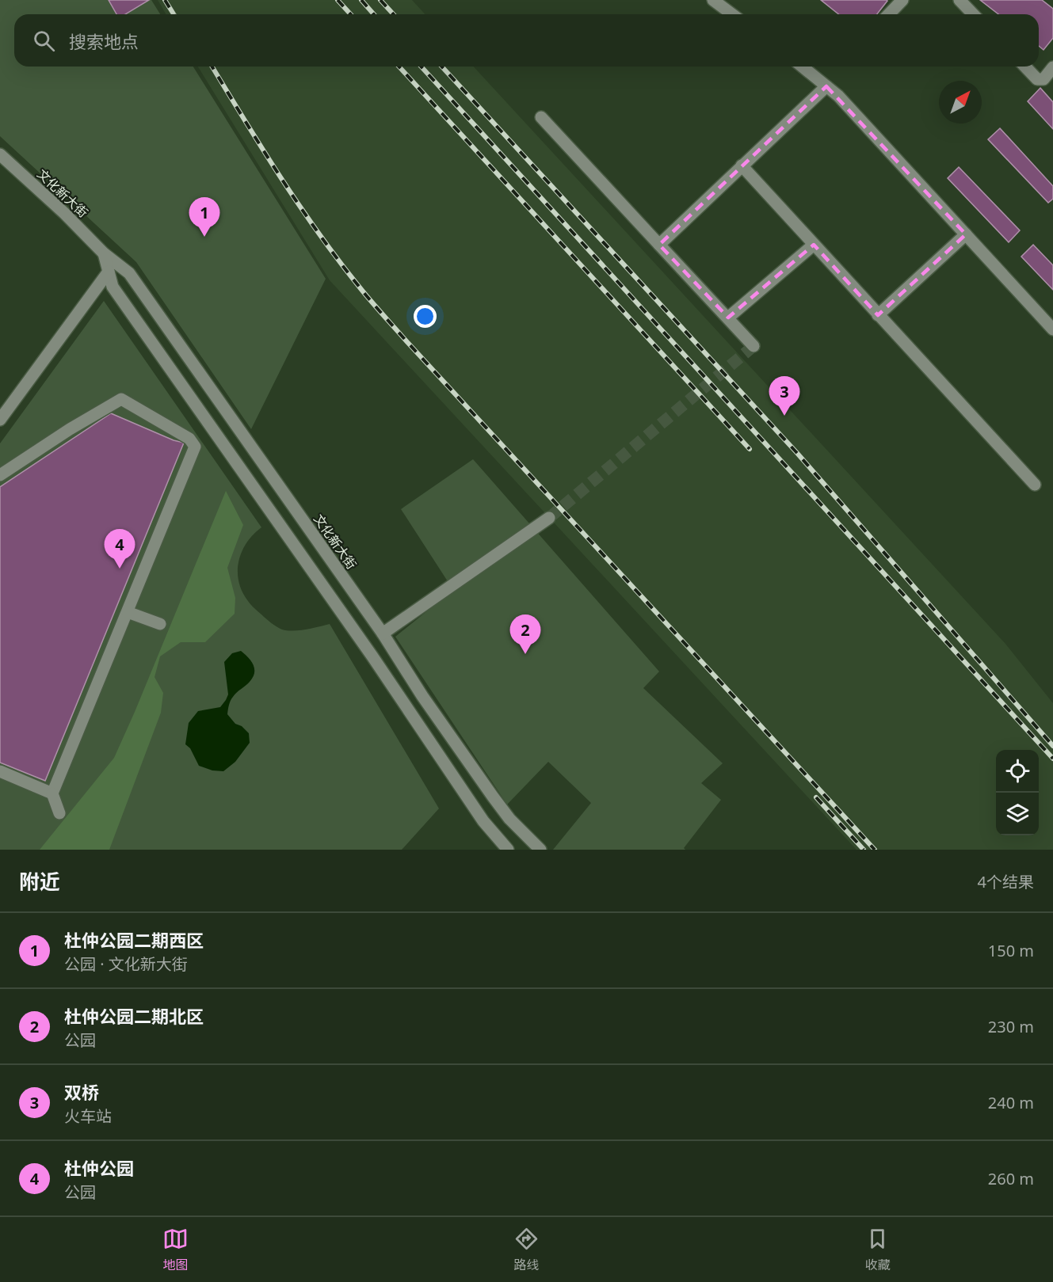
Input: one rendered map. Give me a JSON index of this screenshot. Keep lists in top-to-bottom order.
{
  "streets": {
    "street": ["文化新大街"]
  },
  "north": "top right",
  "page": {
    "search": "搜索地点",
    "pins": [
      "1",
      "3",
      "4",
      "2"
    ],
    "heading": ["附近", "4个结果"],
    "list": [
      {
        "mark": "1",
        "name": "杜仲公园二期西区",
        "note": "公园 · 文化新大街",
        "value": "150 m"
      },
      {
        "mark": "2",
        "name": "杜仲公园二期北区",
        "note": "公园",
        "value": "230 m"
      },
      {
        "mark": "3",
        "name": "双桥",
        "note": "火车站",
        "value": "240 m"
      },
      {
        "mark": "4",
        "name": "杜仲公园",
        "note": "公园",
        "value": "260 m"
      }
    ],
    "nav": ["地图", "路线", "收藏"]
  }
}
